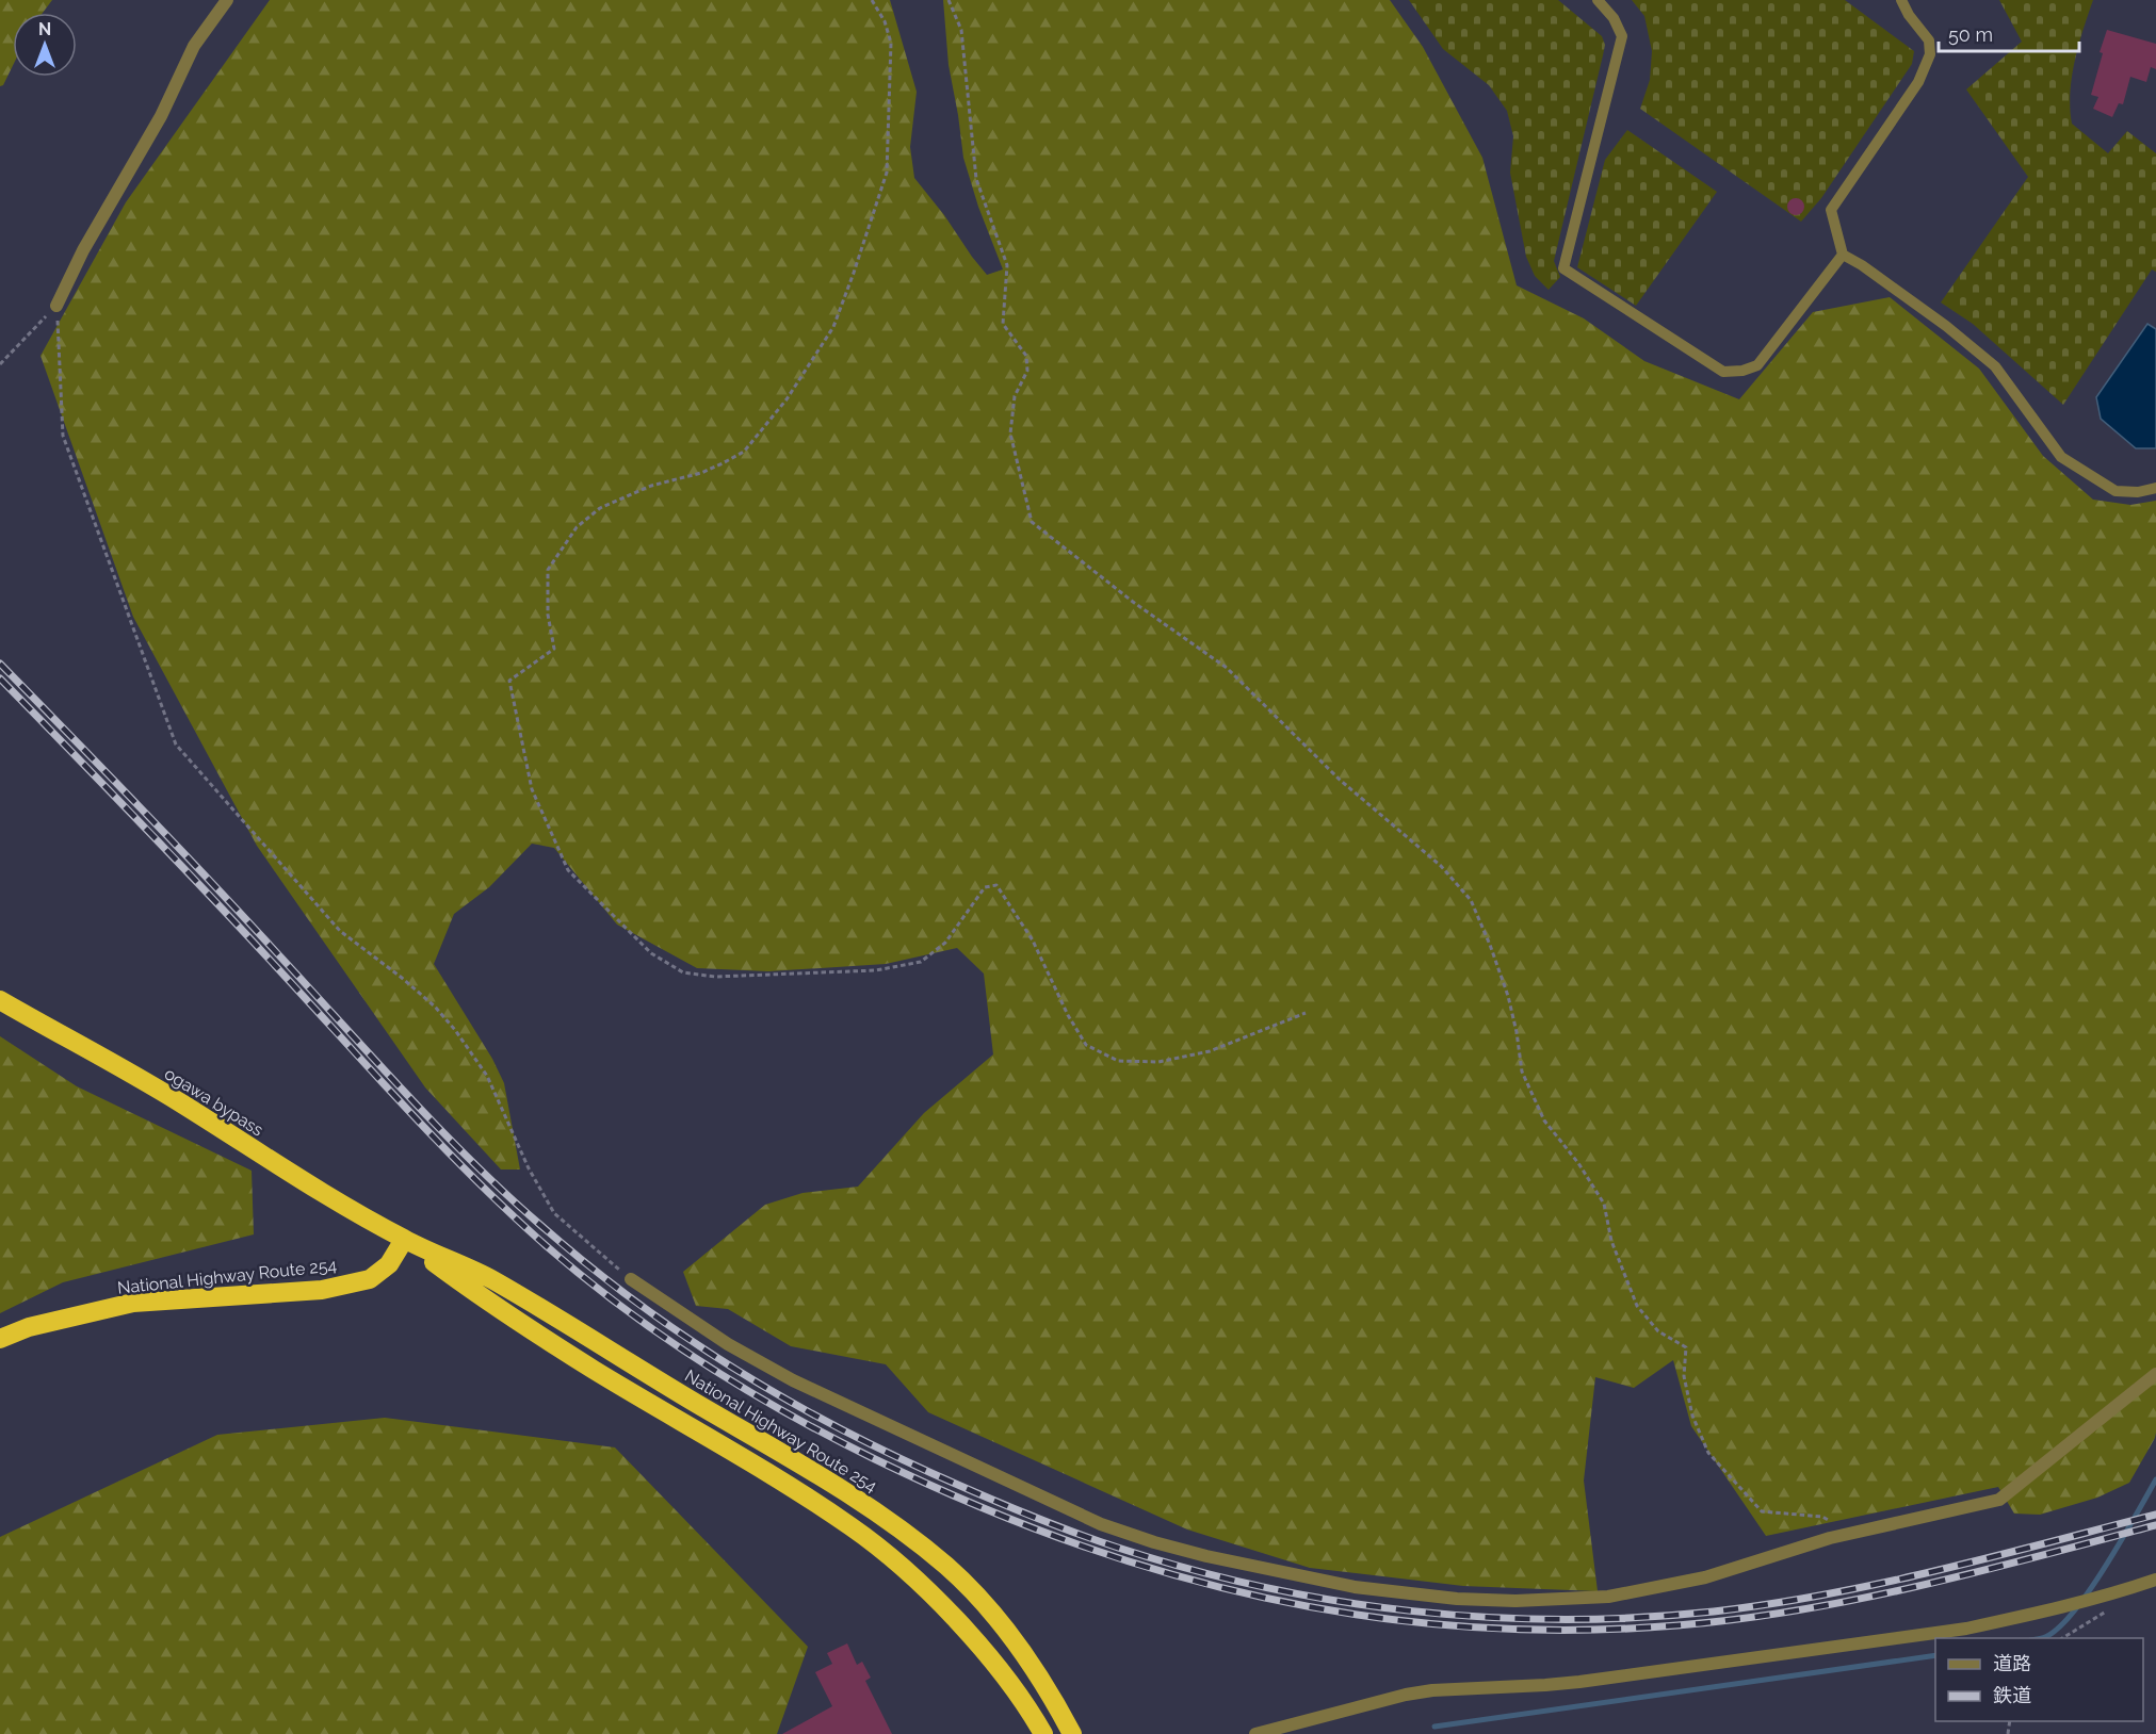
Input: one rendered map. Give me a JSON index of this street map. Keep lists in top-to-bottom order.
{
  "streets": {
    "highway": ["ogawa bypass", "National Highway Route 254"]
  },
  "crossings": [
    ["ogawa bypass", "National Highway Route 254"]
  ],
  "legend": ["道路", "鉄道"],
  "scale_bar": "50 m",
  "north": "top"
}
